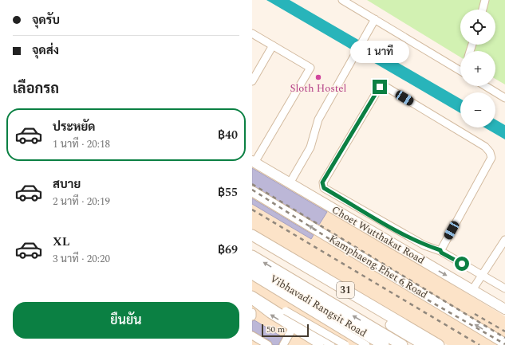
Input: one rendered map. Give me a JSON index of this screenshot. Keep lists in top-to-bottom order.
{
  "streets": {
    "highway": ["31", "Vibhavadi Rangsit Road"],
    "main road": ["Choet Wutthakat Road", "Kamphaeng Phet 6 Road"]
  },
  "one_way": ["Choet Wutthakat Road", "Kamphaeng Phet 6 Road"],
  "places": ["Sloth Hostel"],
  "scale_bar": "50 m",
  "page": {
    "banner": ["จุดรับ", "จุดส่ง"],
    "map_buttons": ["+", "−"],
    "bubble": "1 นาที",
    "heading": "เลือกรถ",
    "list": [
      {
        "name": "ประหยัด",
        "note": "1 นาที · 20:18",
        "value": "฿40"
      },
      {
        "name": "สบาย",
        "note": "2 นาที · 20:19",
        "value": "฿55"
      },
      {
        "name": "XL",
        "note": "3 นาที · 20:20",
        "value": "฿69"
      }
    ],
    "buttons": "ยืนยัน",
    "scale": "50 m"
  }
}
